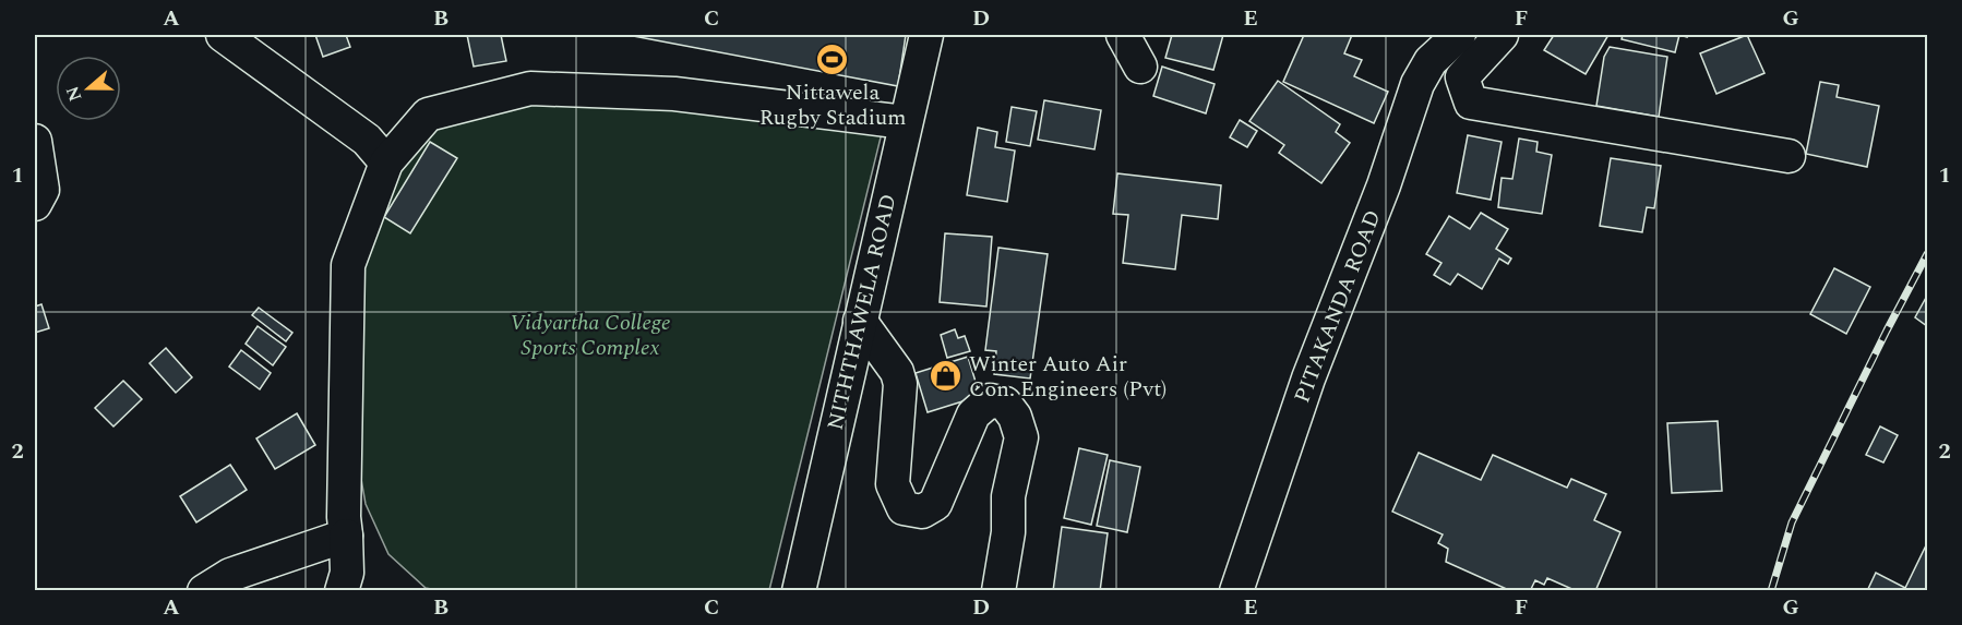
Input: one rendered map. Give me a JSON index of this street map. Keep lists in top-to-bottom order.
{
  "streets": {
    "street": ["PITAKANDA ROAD", "NITHTHAWELA ROAD"]
  },
  "parks": ["Vidyartha College Sports Complex"],
  "places": {
    "sports": ["Nittawela Rugby Stadium"],
    "shop": ["Winter Auto Air Con. Engineers (Pvt)"]
  },
  "north": "left",
  "grid": {
    "columns": [
      "A",
      "B",
      "C",
      "D",
      "E",
      "F",
      "G"
    ],
    "rows": ["1", "2"]
  }
}
